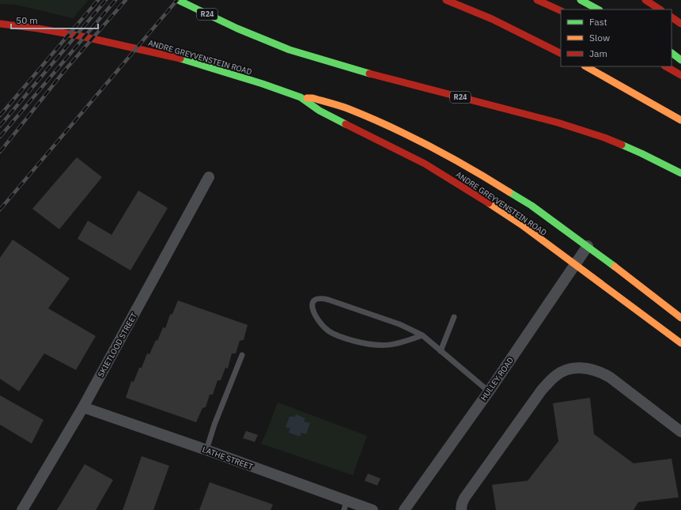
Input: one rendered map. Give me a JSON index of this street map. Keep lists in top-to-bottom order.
{
  "streets": {
    "main road": ["R24", "ANDRE GREYVENSTEIN ROAD"],
    "street": ["SKIETLOOD STREET", "HULLEY ROAD", "LATHE STREET"]
  },
  "crossings": [
    ["ANDRE GREYVENSTEIN ROAD", "HULLEY ROAD"],
    ["SKIETLOOD STREET", "LATHE STREET"]
  ],
  "legend": ["Fast", "Slow", "Jam"],
  "scale_bar": "50 m"
}
